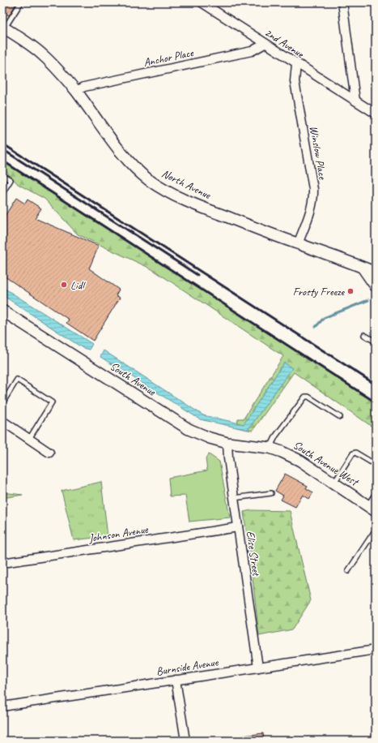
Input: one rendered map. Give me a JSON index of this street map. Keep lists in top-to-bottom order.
{
  "streets": {
    "main road": ["North Avenue", "South Avenue", "South Avenue West"],
    "street": [
      "2nd Avenue",
      "Anchor Place",
      "Winslow Place",
      "Johnson Avenue",
      "Elise Street",
      "Burnside Avenue"
    ]
  },
  "crossings": [
    ["2nd Avenue", "Anchor Place"],
    ["2nd Avenue", "Winslow Place"],
    ["Anchor Place", "North Avenue"],
    ["Winslow Place", "North Avenue"],
    ["South Avenue", "South Avenue West"],
    ["South Avenue", "Elise Street"],
    ["Johnson Avenue", "Elise Street"],
    ["Elise Street", "Burnside Avenue"]
  ],
  "places": ["Lidl", "Frosty Freeze"]
}
